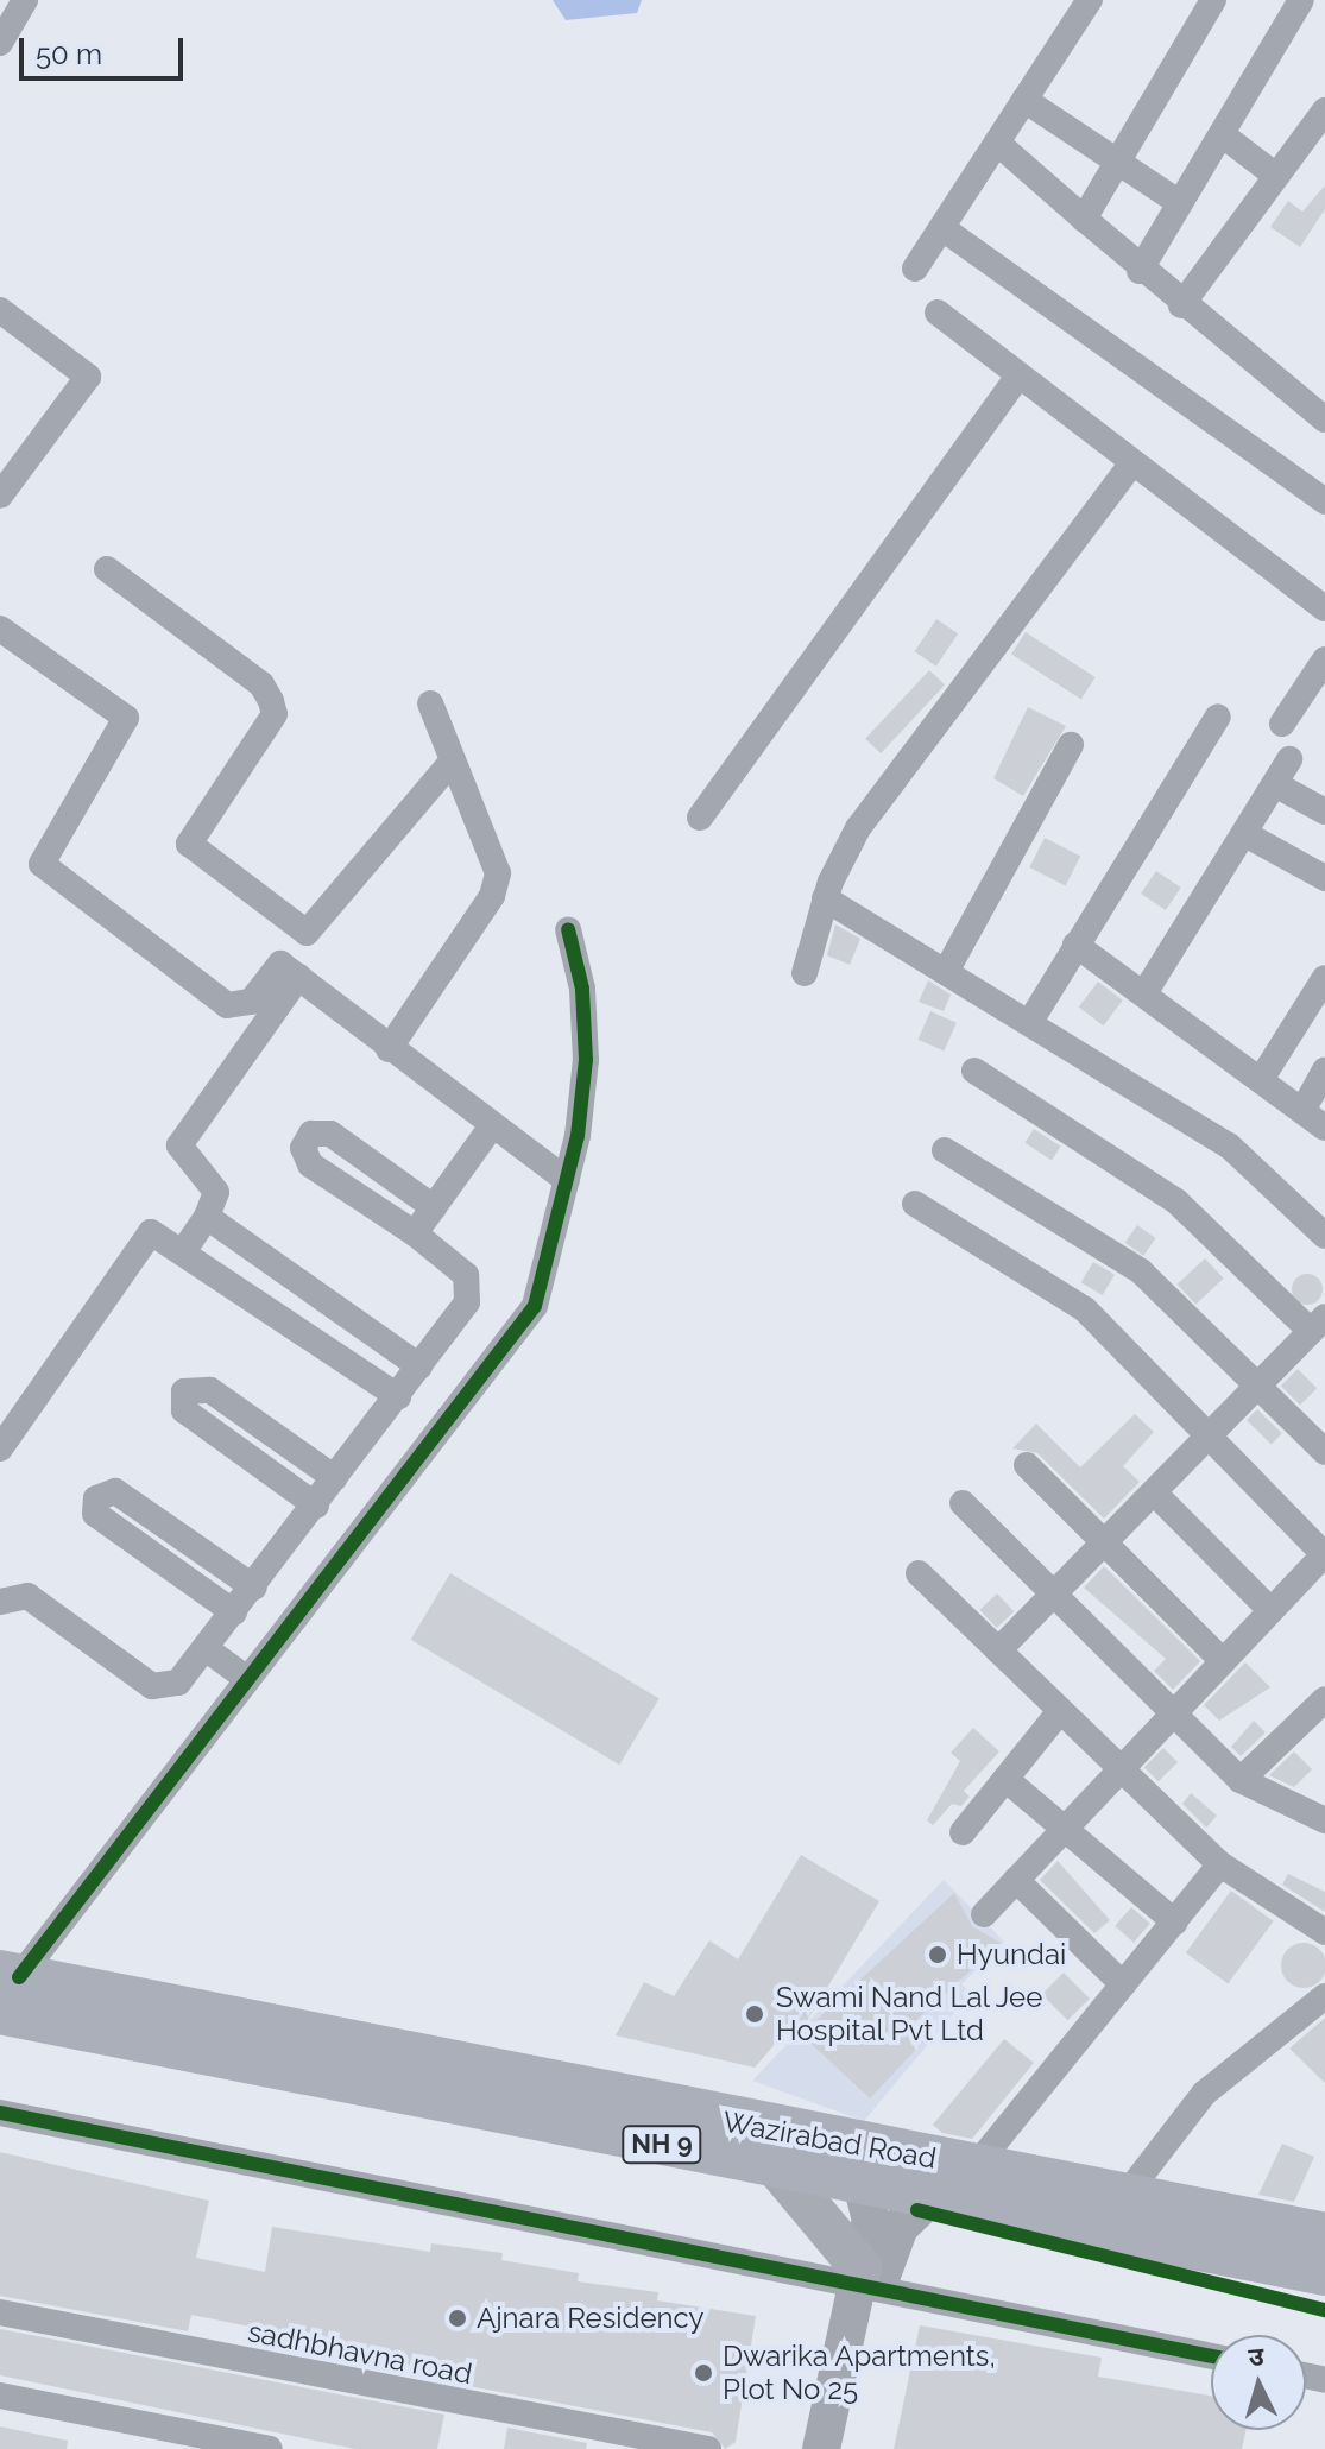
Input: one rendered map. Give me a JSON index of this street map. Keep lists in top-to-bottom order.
{
  "streets": {
    "highway": ["Wazirabad Road", "NH 9"],
    "street": ["sadhbhavna road"]
  },
  "places": [
    "Hyundai",
    "Swami Nand Lal Jee Hospital Pvt Ltd",
    "Ajnara Residency",
    "Dwarika Apartments, Plot No 25"
  ],
  "scale_bar": "50 m",
  "north": "top"
}
